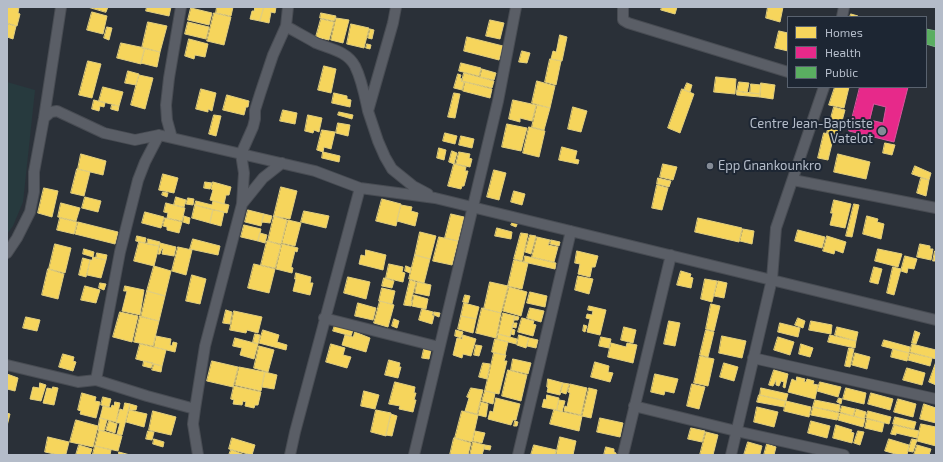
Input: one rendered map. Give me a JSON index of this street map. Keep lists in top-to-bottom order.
{
  "places": ["Centre Jean-Baptiste Vatelot", "Epp Gnankounkro"],
  "legend": ["Homes", "Health", "Public"]
}
